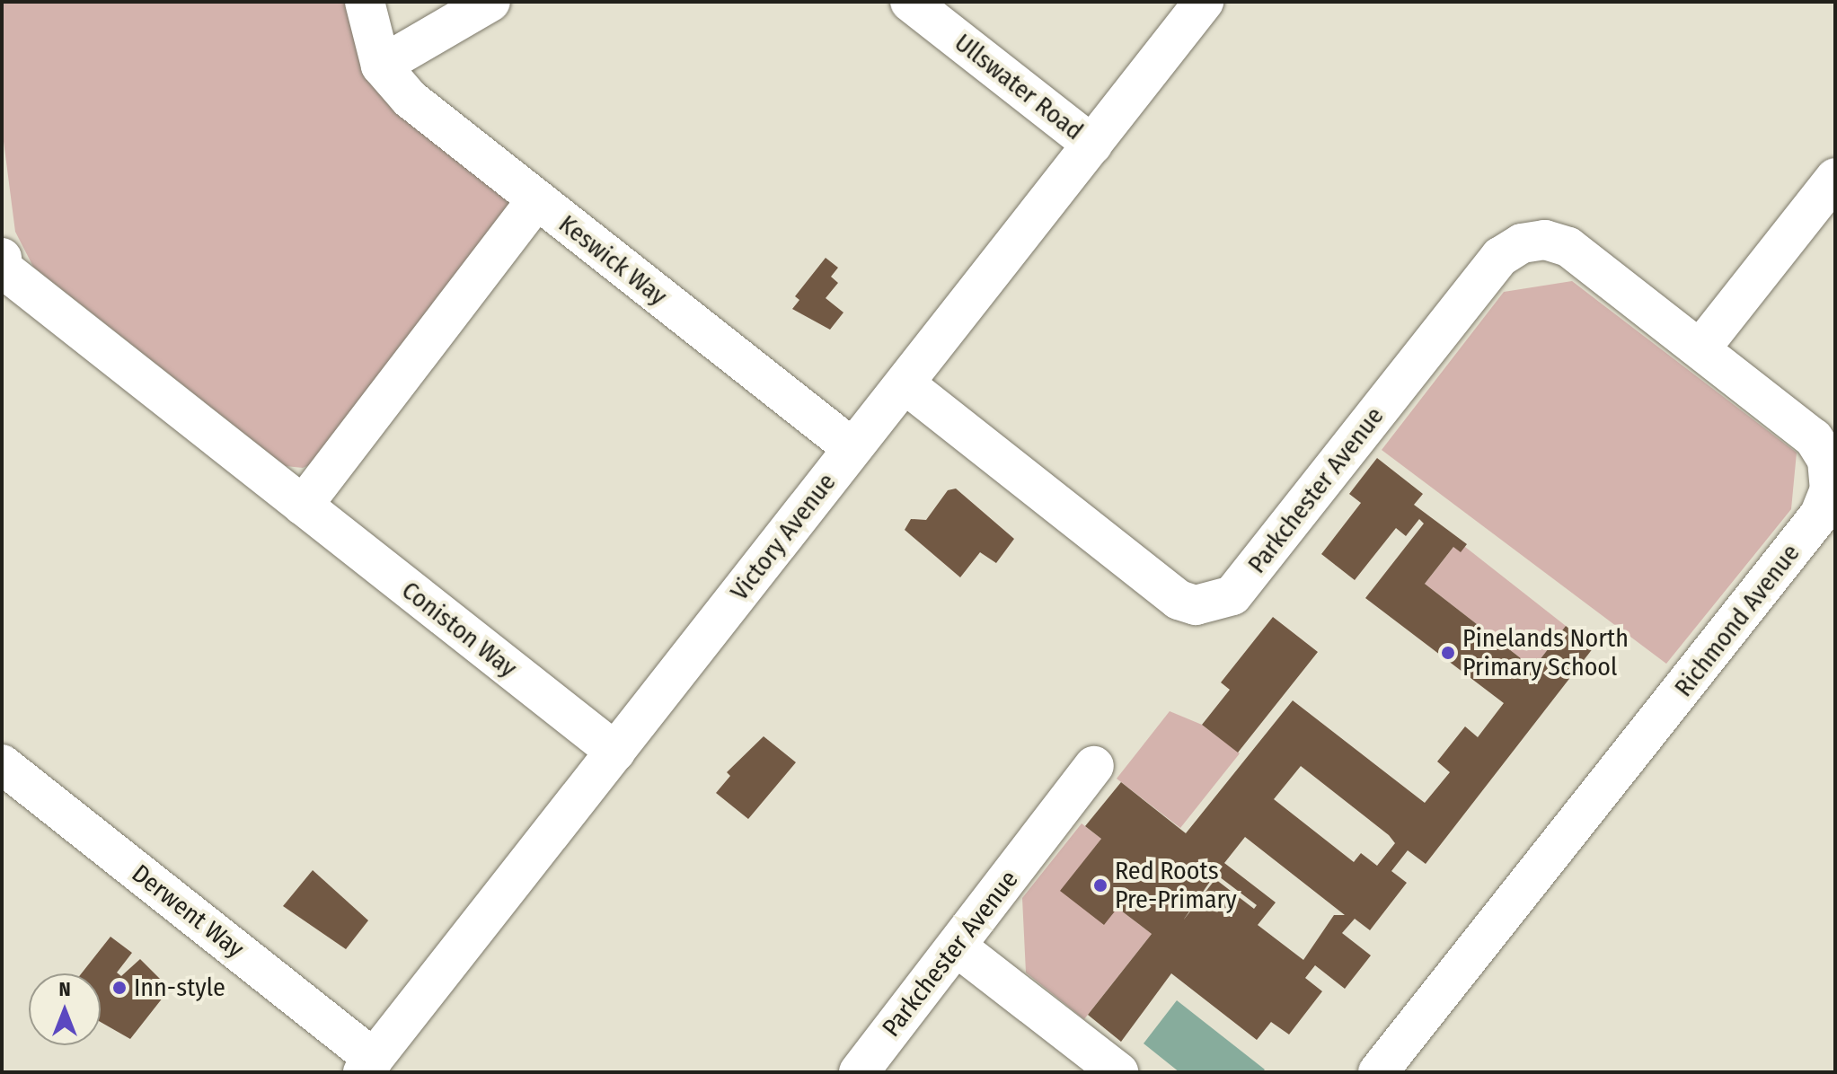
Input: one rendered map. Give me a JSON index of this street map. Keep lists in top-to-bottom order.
{
  "streets": {
    "street": [
      "Ullswater Road",
      "Keswick Way",
      "Parkchester Avenue",
      "Victory Avenue",
      "Richmond Avenue",
      "Coniston Way",
      "Derwent Way"
    ]
  },
  "crossings": [
    ["Ullswater Road", "Victory Avenue"],
    ["Keswick Way", "Victory Avenue"],
    ["Parkchester Avenue", "Victory Avenue"],
    ["Parkchester Avenue", "Richmond Avenue"],
    ["Victory Avenue", "Coniston Way"],
    ["Victory Avenue", "Derwent Way"]
  ],
  "places": ["Pinelands North Primary School", "Red Roots Pre-Primary", "Inn-style"],
  "north": "top"
}
